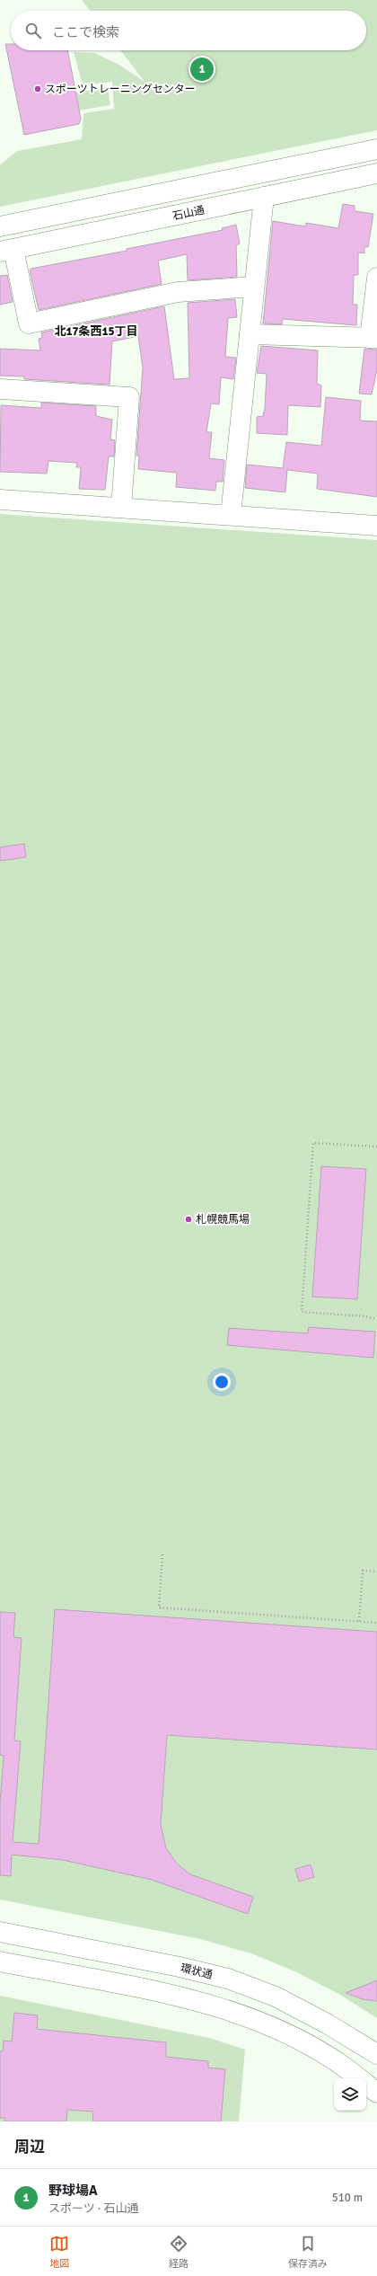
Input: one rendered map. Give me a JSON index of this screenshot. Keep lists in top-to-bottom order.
{
  "streets": {
    "street": ["石山通", "環状通"]
  },
  "districts": ["北17条西15丁目"],
  "places": ["スポーツトレーニングセンター", "札幌競馬場"],
  "page": {
    "search": "ここで検索",
    "pins": "1",
    "heading": "周辺",
    "list": [
      {
        "mark": "1",
        "name": "野球場A",
        "note": "スポーツ · 石山通",
        "value": "510 m"
      }
    ],
    "nav": ["地図", "経路", "保存済み"]
  }
}
